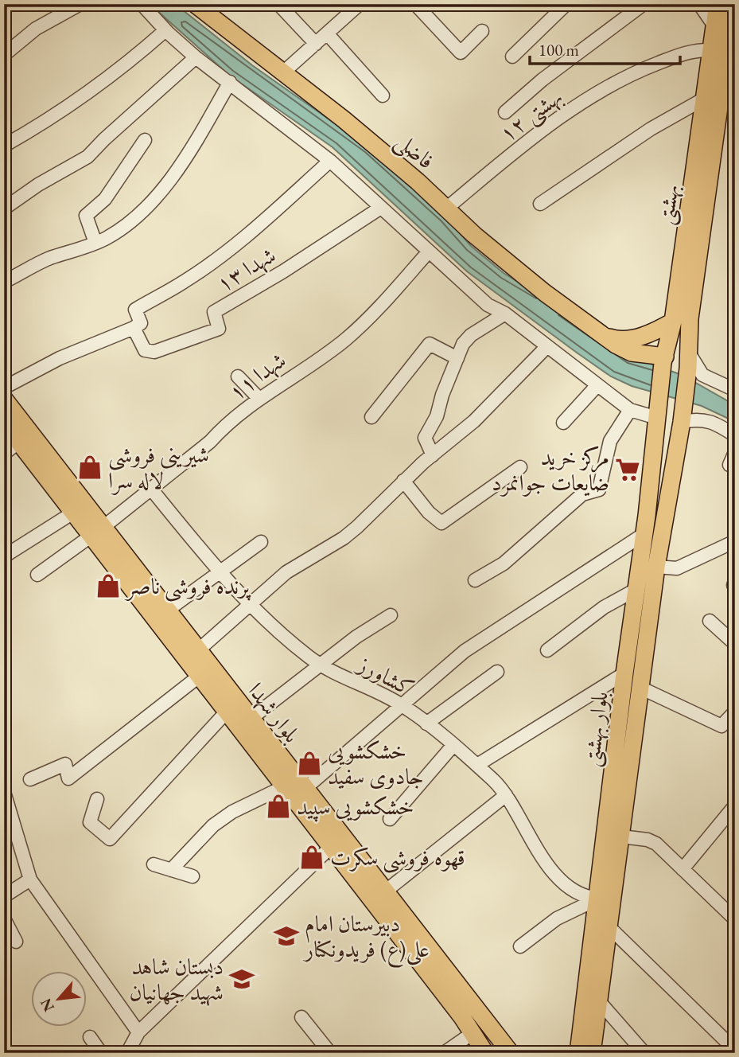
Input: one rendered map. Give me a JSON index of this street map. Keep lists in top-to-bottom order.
{
  "streets": {
    "main road": [
      "فاضلی",
      "بهشتی",
      "بلوار شهدا",
      "بلوار بهشتی"
    ],
    "street": [
      "بهشتی ۱۲",
      "شهدا ۱۳",
      "شهدا ۱۱",
      "کشاورز"
    ]
  },
  "crossings": [
    ["بهشتی ۱۲", "فاضلی"],
    ["بهشتی ۱۲", "بهشتی"],
    ["فاضلی", "بهشتی"],
    ["بهشتی", "بلوار بهشتی"],
    ["شهدا ۱۱", "کشاورز"],
    ["شهدا ۱۱", "بلوار شهدا"],
    ["کشاورز", "بلوار بهشتی"]
  ],
  "places": {
    "shop": [
      "شیرینی فروشی لاله سرا",
      "پرنده فروشی ناصر",
      "خشکشویی جادوی سفید",
      "خشکشویی سپید",
      "قهوه فروشی سکرت"
    ],
    "supermarket": ["مرکز خرید ضایعات جوانمرد"],
    "school or university": ["دبیرستان امام علی(ع) فریدونکنار", "دبستان شاهد شهید جهانیان"]
  },
  "scale_bar": "100 m",
  "north": "bottom left"
}
